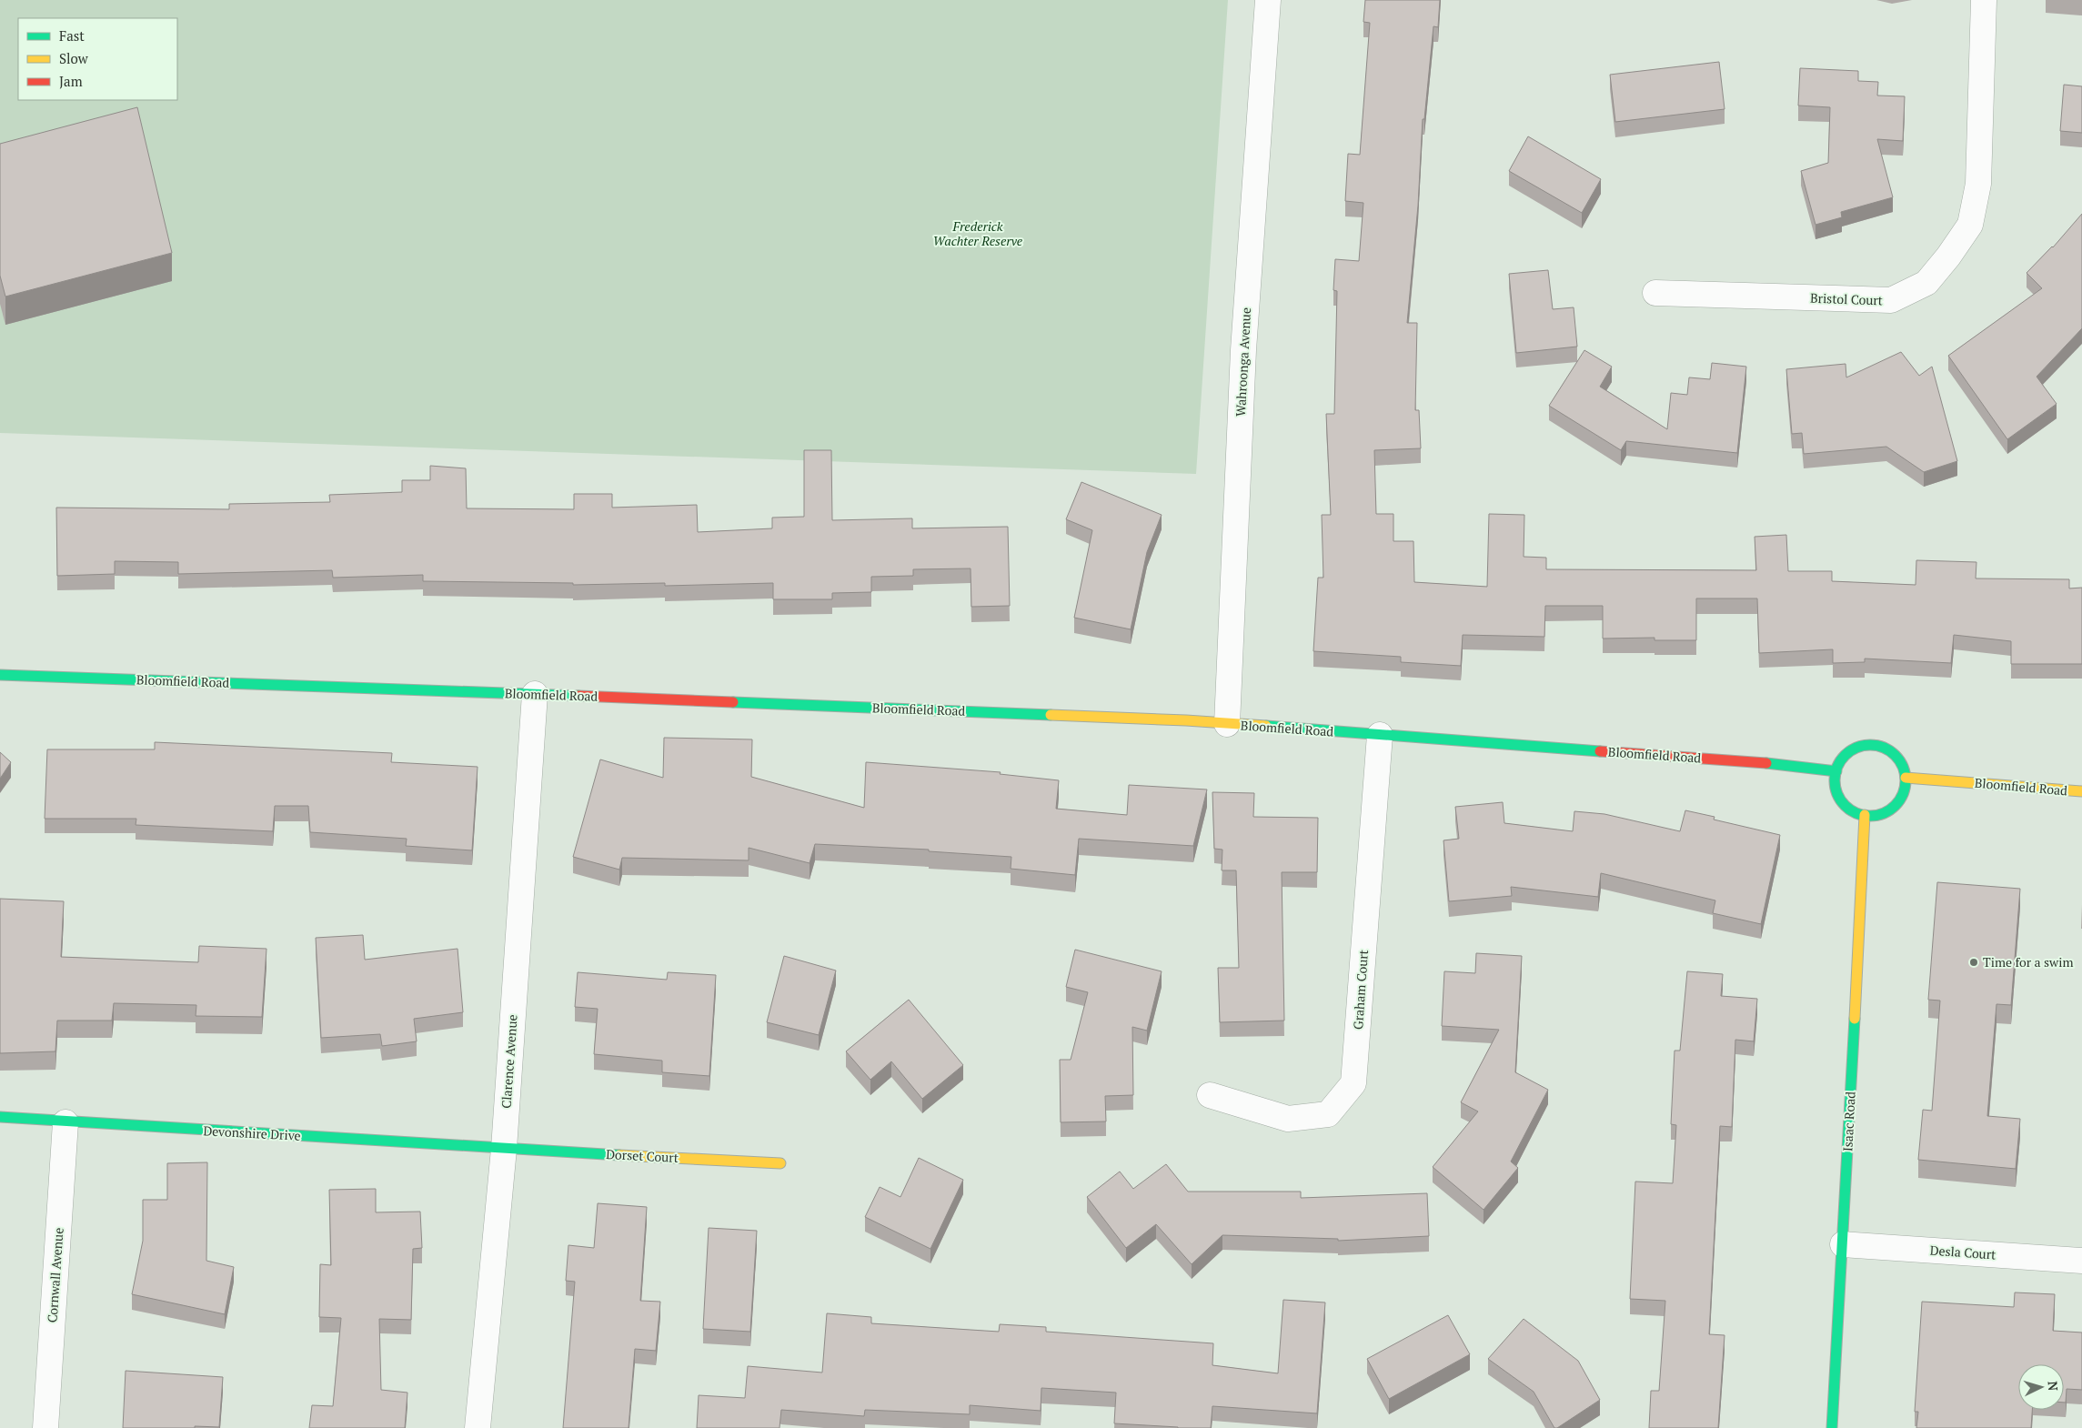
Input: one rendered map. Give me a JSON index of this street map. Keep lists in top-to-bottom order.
{
  "streets": {
    "street": [
      "Bristol Court",
      "Wahroonga Avenue",
      "Bloomfield Road",
      "Graham Court",
      "Clarence Avenue",
      "Isaac Road",
      "Devonshire Drive",
      "Dorset Court",
      "Desla Court",
      "Cornwall Avenue"
    ]
  },
  "crossings": [
    ["Wahroonga Avenue", "Bloomfield Road"],
    ["Bloomfield Road", "Graham Court"],
    ["Bloomfield Road", "Clarence Avenue"],
    ["Bloomfield Road", "Isaac Road"],
    ["Clarence Avenue", "Devonshire Drive"],
    ["Clarence Avenue", "Dorset Court"],
    ["Isaac Road", "Desla Court"],
    ["Devonshire Drive", "Dorset Court"],
    ["Devonshire Drive", "Cornwall Avenue"]
  ],
  "parks": ["Frederick Wachter Reserve"],
  "places": ["Time for a swim"],
  "legend": ["Fast", "Slow", "Jam"],
  "north": "right"
}
